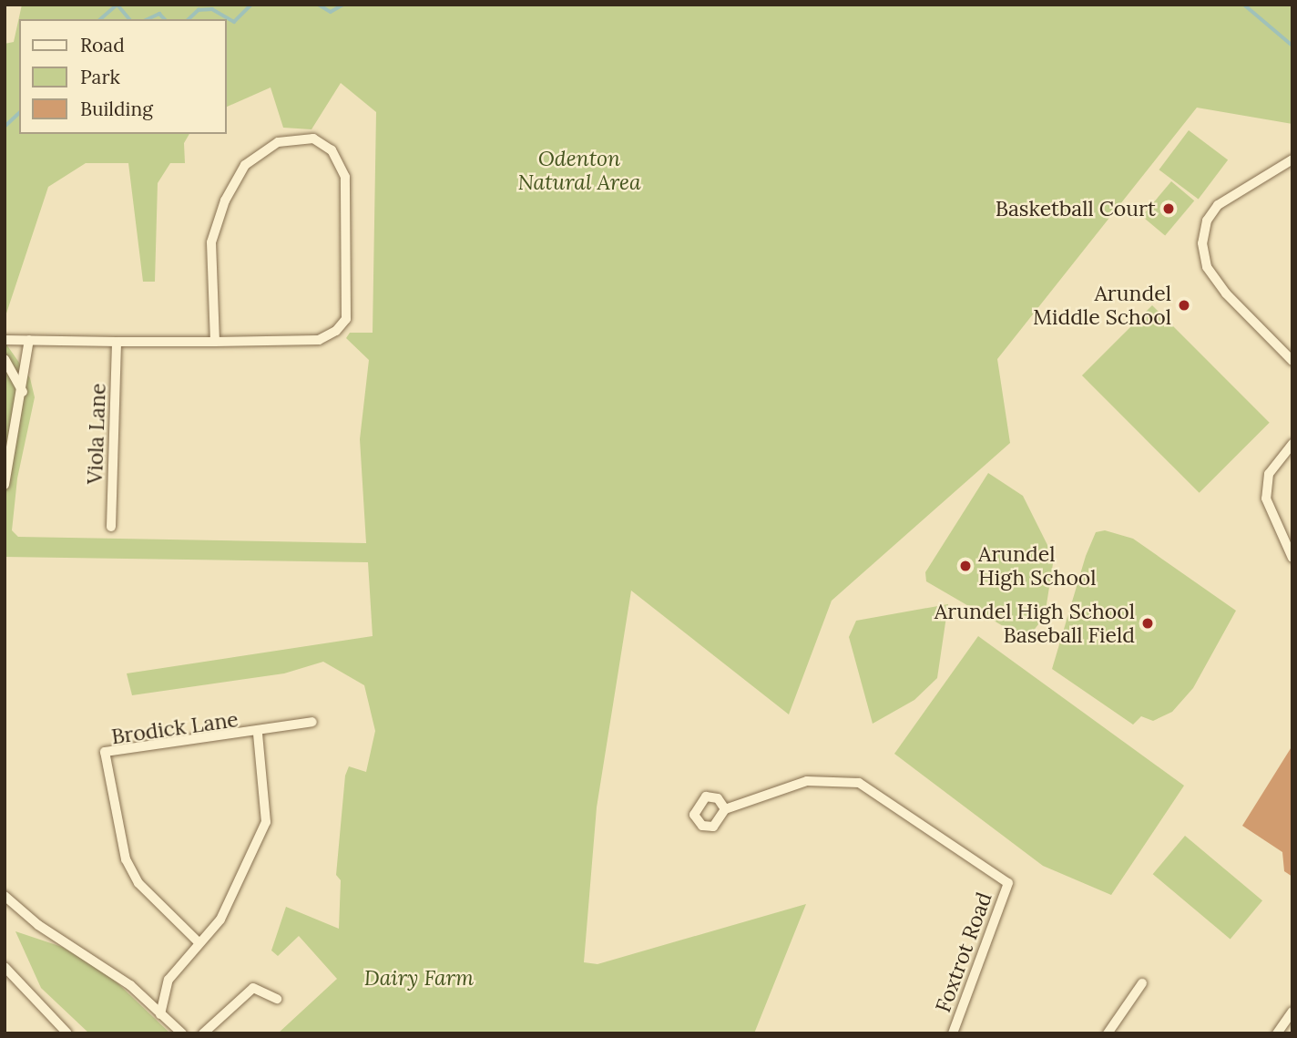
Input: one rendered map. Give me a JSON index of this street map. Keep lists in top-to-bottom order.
{
  "streets": {
    "street": ["Viola Lane", "Brodick Lane", "Foxtrot Road"]
  },
  "parks": ["Odenton Natural Area", "Dairy Farm"],
  "places": [
    "Basketball Court",
    "Arundel Middle School",
    "Arundel High School",
    "Arundel High School Baseball Field"
  ],
  "legend": ["Road", "Park", "Building"]
}
